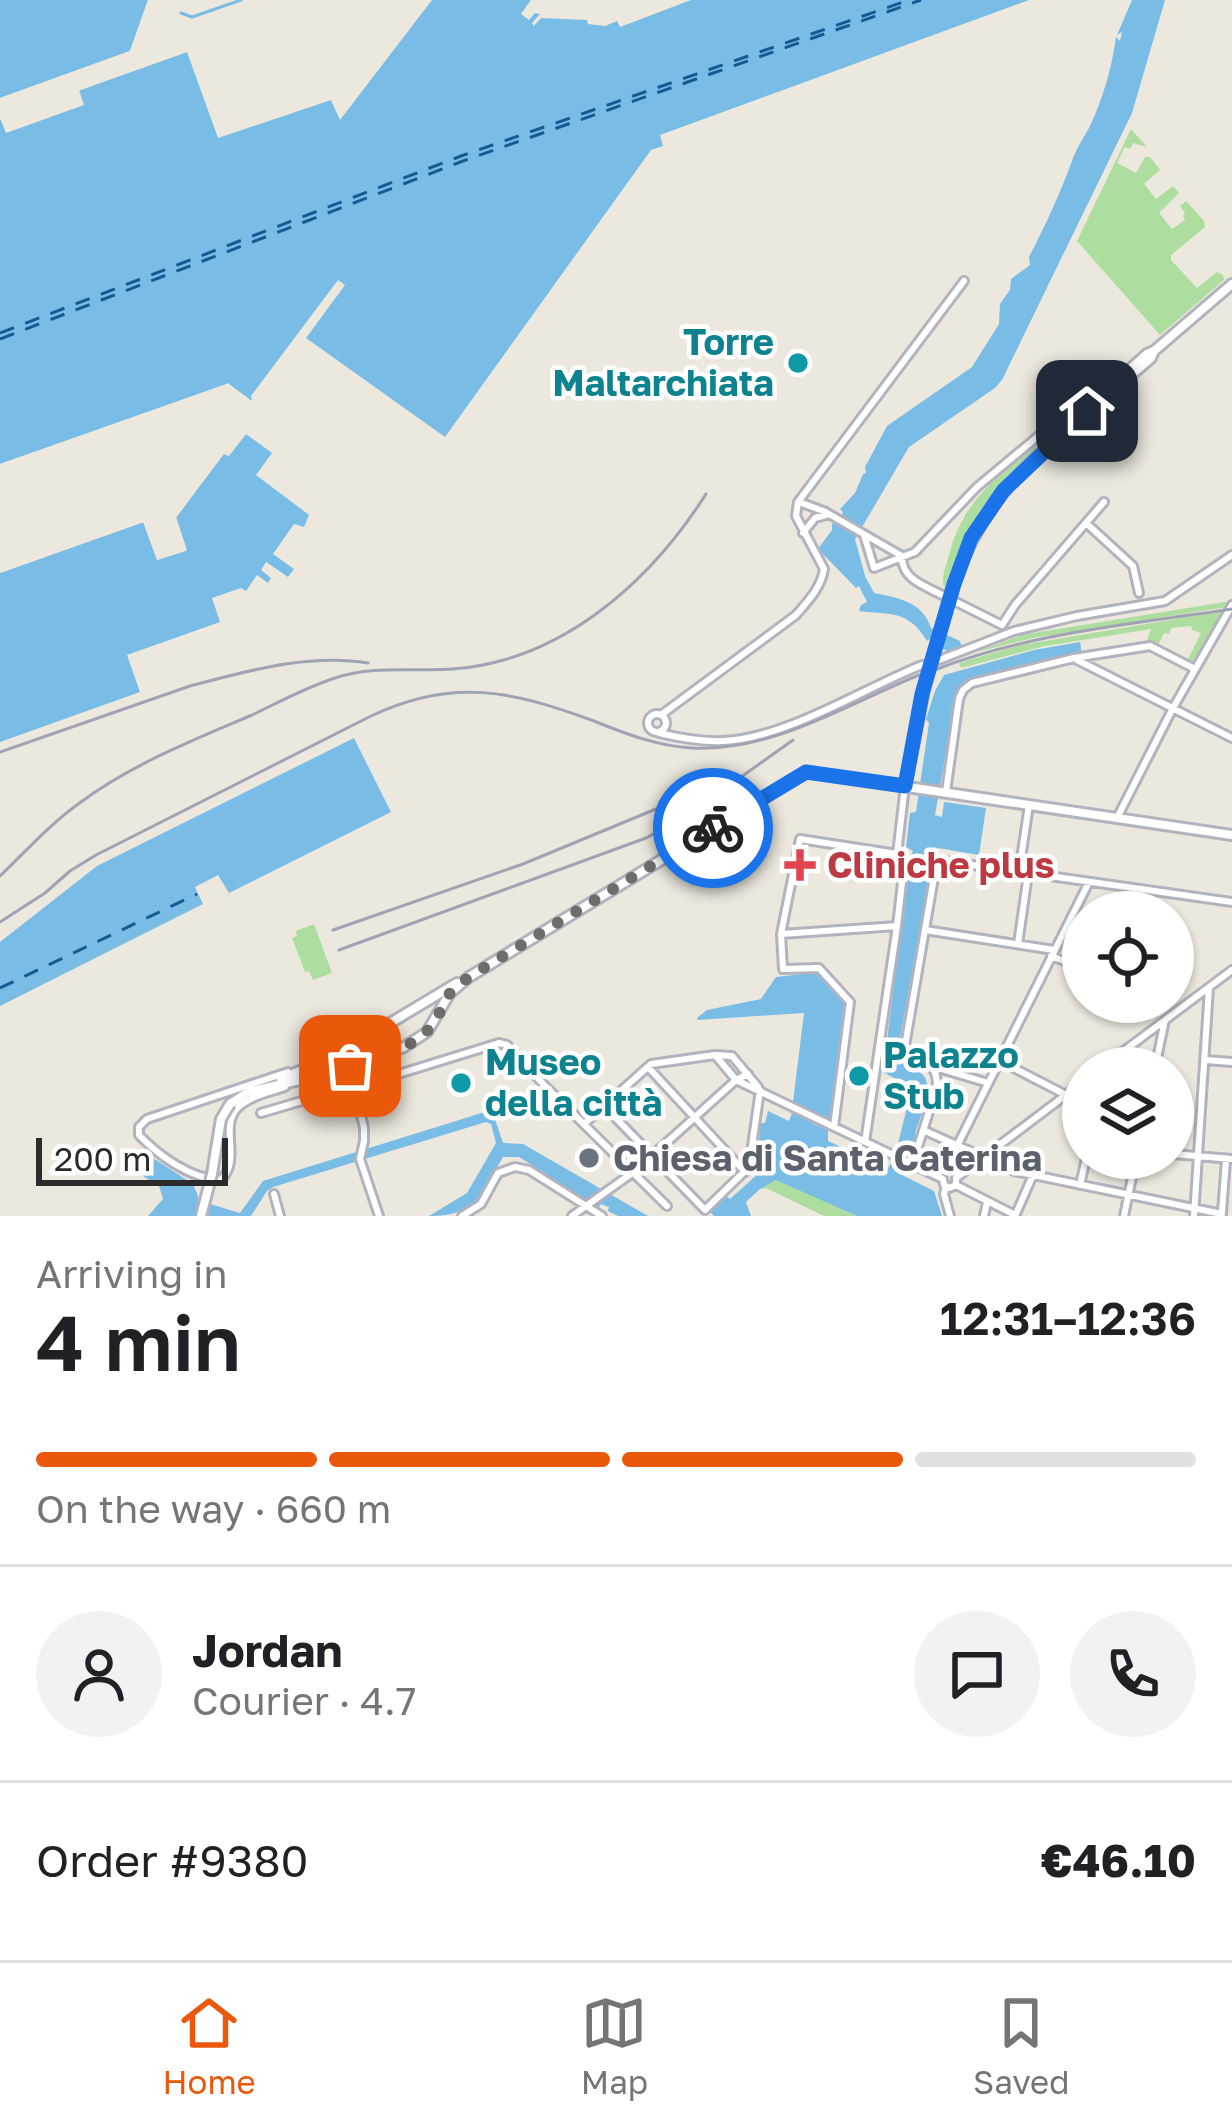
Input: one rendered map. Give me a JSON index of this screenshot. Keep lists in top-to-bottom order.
{
  "places": {
    "other": [
      "Torre Maltarchiata",
      "Palazzo Stub",
      "Museo della città",
      "Chiesa di Santa Caterina"
    ],
    "health": ["Cliniche plus"]
  },
  "scale_bar": "200 m",
  "page": {
    "scale": "200 m",
    "heading": ["4 min", "Arriving in", "12:31–12:36"],
    "panel": [
      "Jordan",
      "Courier · 4.7",
      "Order #9380",
      "€46.10"
    ],
    "bar": "On the way · 660 m",
    "tabs": ["Home", "Map", "Saved"]
  }
}
